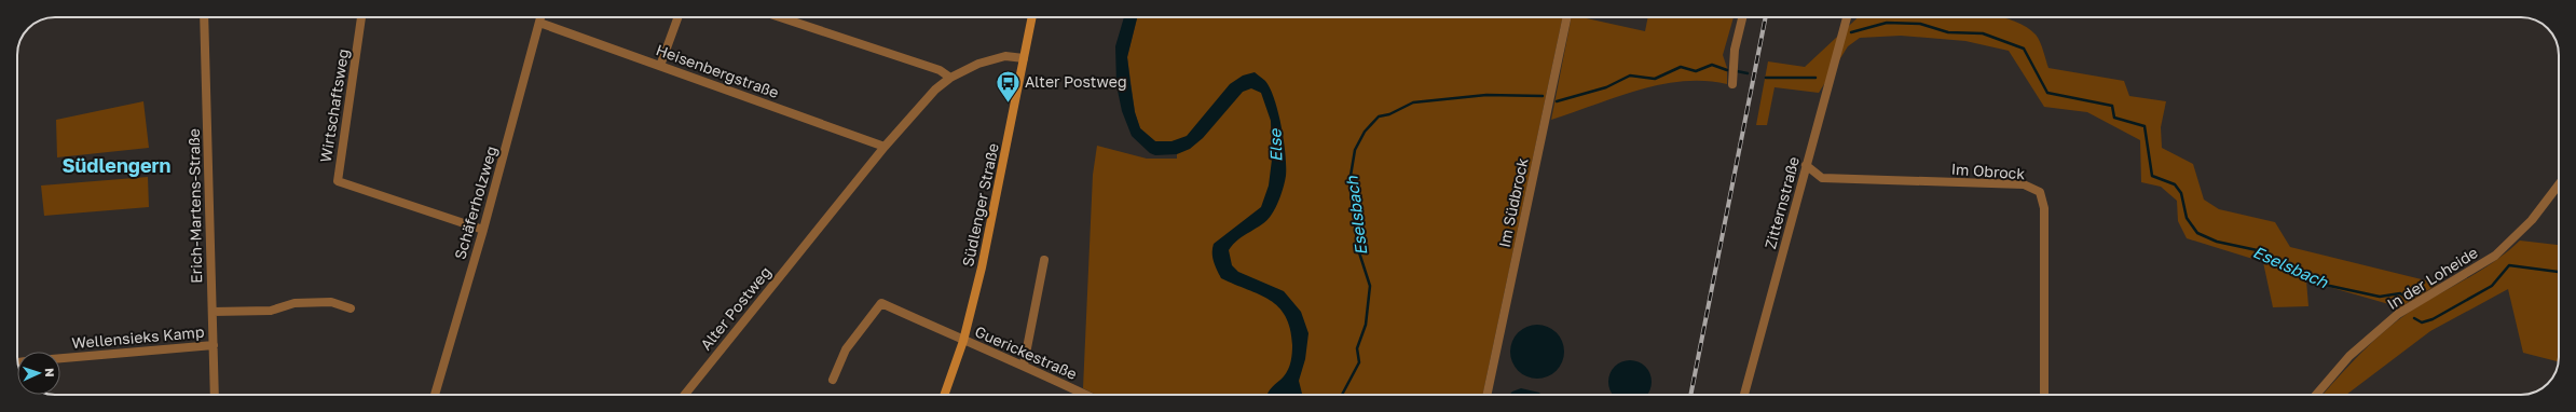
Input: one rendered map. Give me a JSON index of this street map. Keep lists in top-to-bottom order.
{
  "streets": {
    "main road": ["Südlenger Straße"],
    "street": [
      "Heisenbergstraße",
      "Wirtschaftsweg",
      "Im Obrock",
      "Schäferholzweg",
      "Im Südbrock",
      "Zitternstraße",
      "Erich-Martens-Straße",
      "In der Loheide",
      "Alter Postweg",
      "Wellensieks Kamp",
      "Guerickestraße"
    ]
  },
  "crossings": [
    ["Heisenbergstraße", "Schäferholzweg"],
    ["Heisenbergstraße", "Alter Postweg"],
    ["Wirtschaftsweg", "Schäferholzweg"],
    ["Im Obrock", "Zitternstraße"],
    ["Südlenger Straße", "Alter Postweg"],
    ["Südlenger Straße", "Guerickestraße"],
    ["Erich-Martens-Straße", "Wellensieks Kamp"]
  ],
  "districts": ["Südlengern"],
  "water": ["Else", "Eselsbach"],
  "places": {
    "bus stop": ["Alter Postweg"]
  },
  "north": "right"
}
